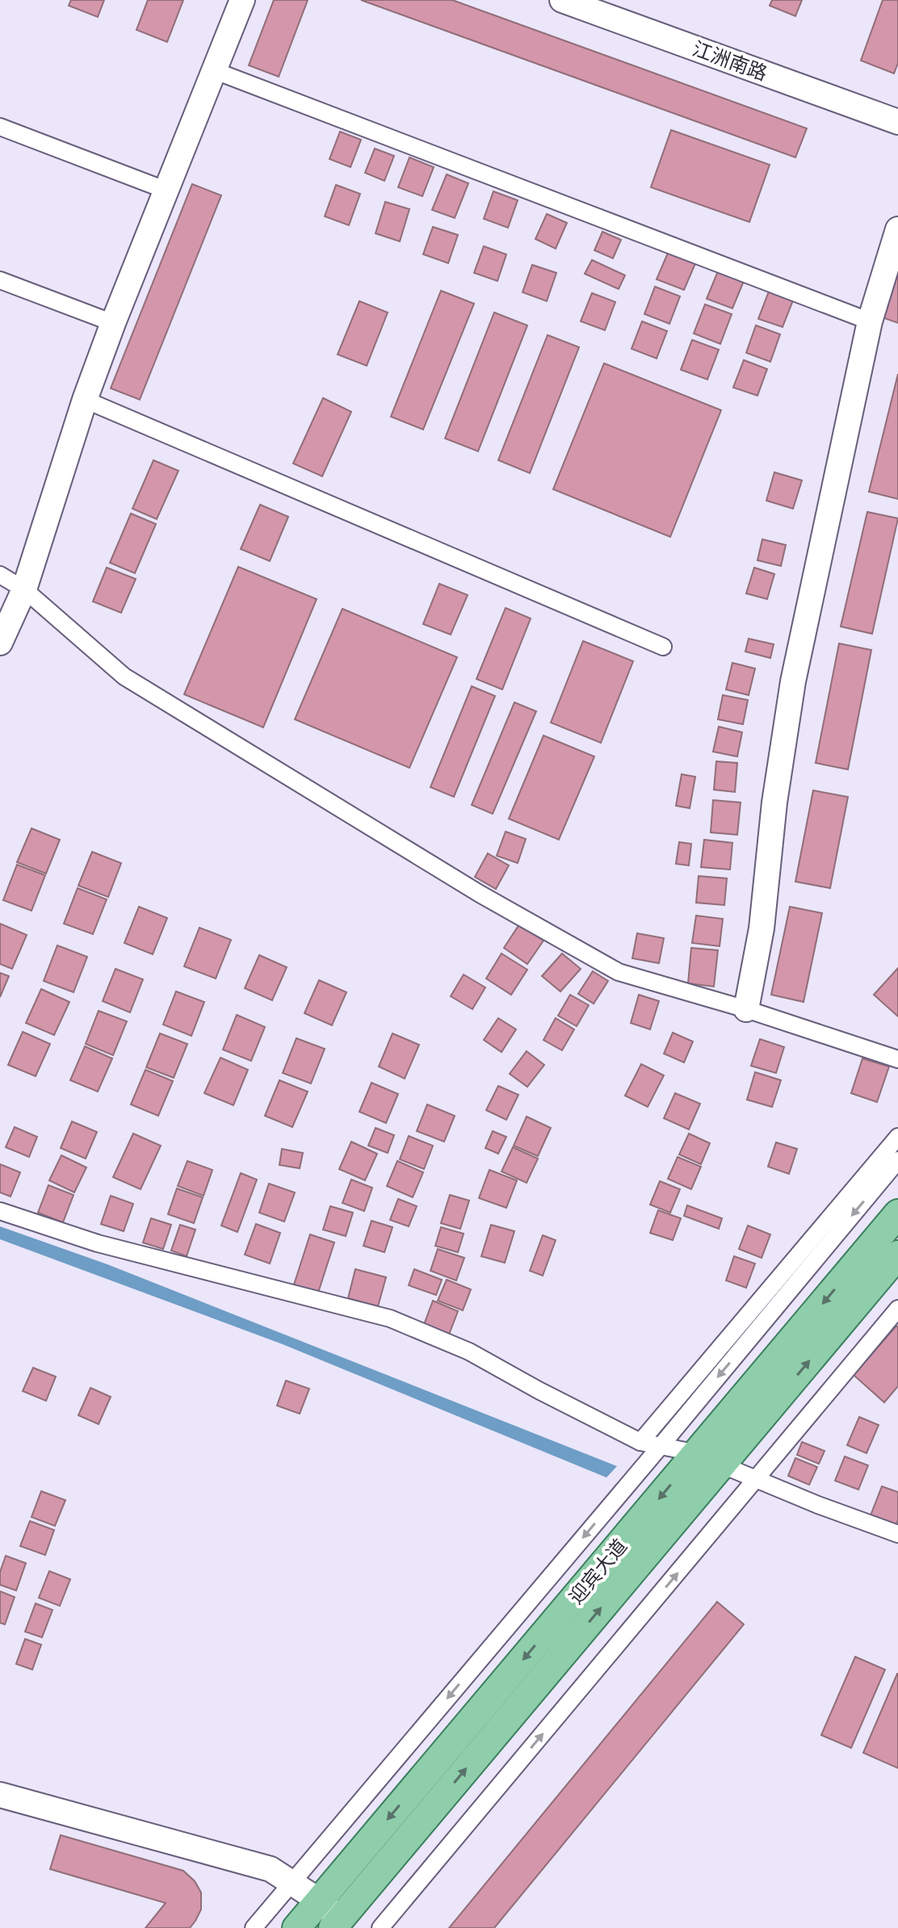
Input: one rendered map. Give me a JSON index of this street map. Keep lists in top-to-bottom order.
{
  "streets": {
    "main road": ["迎宾大道"],
    "street": ["江洲南路"]
  }
}
